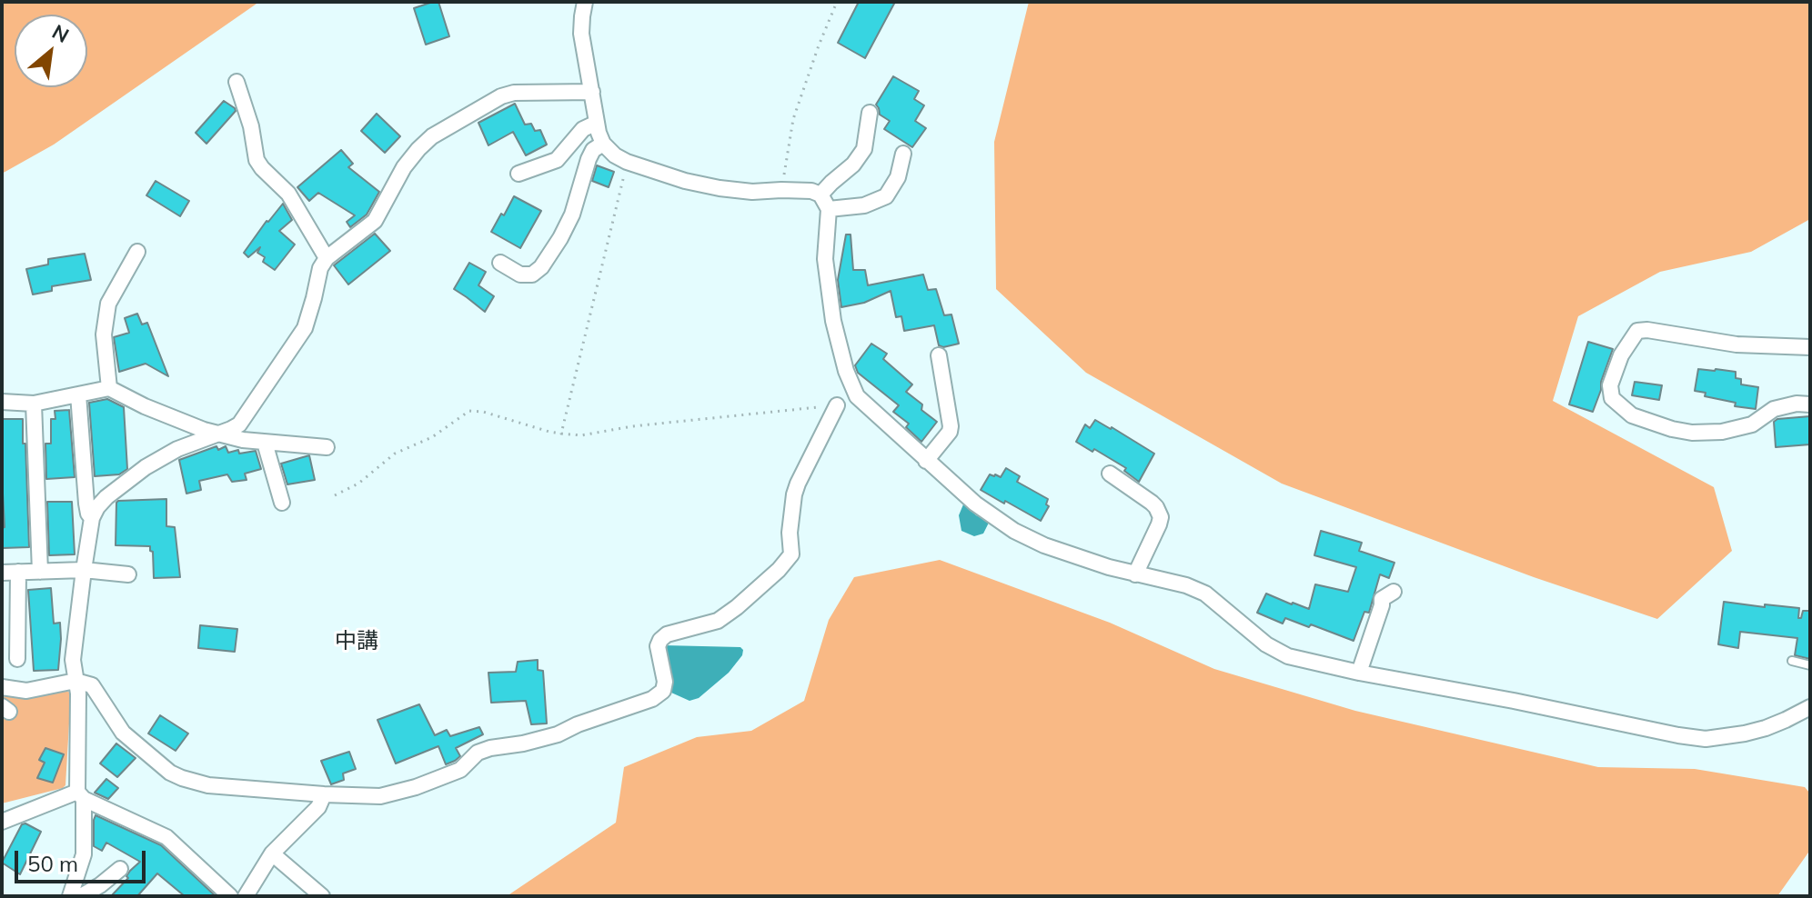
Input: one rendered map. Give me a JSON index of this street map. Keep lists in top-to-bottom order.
{
  "districts": ["中講"],
  "scale_bar": "50 m",
  "north": "top right"
}
